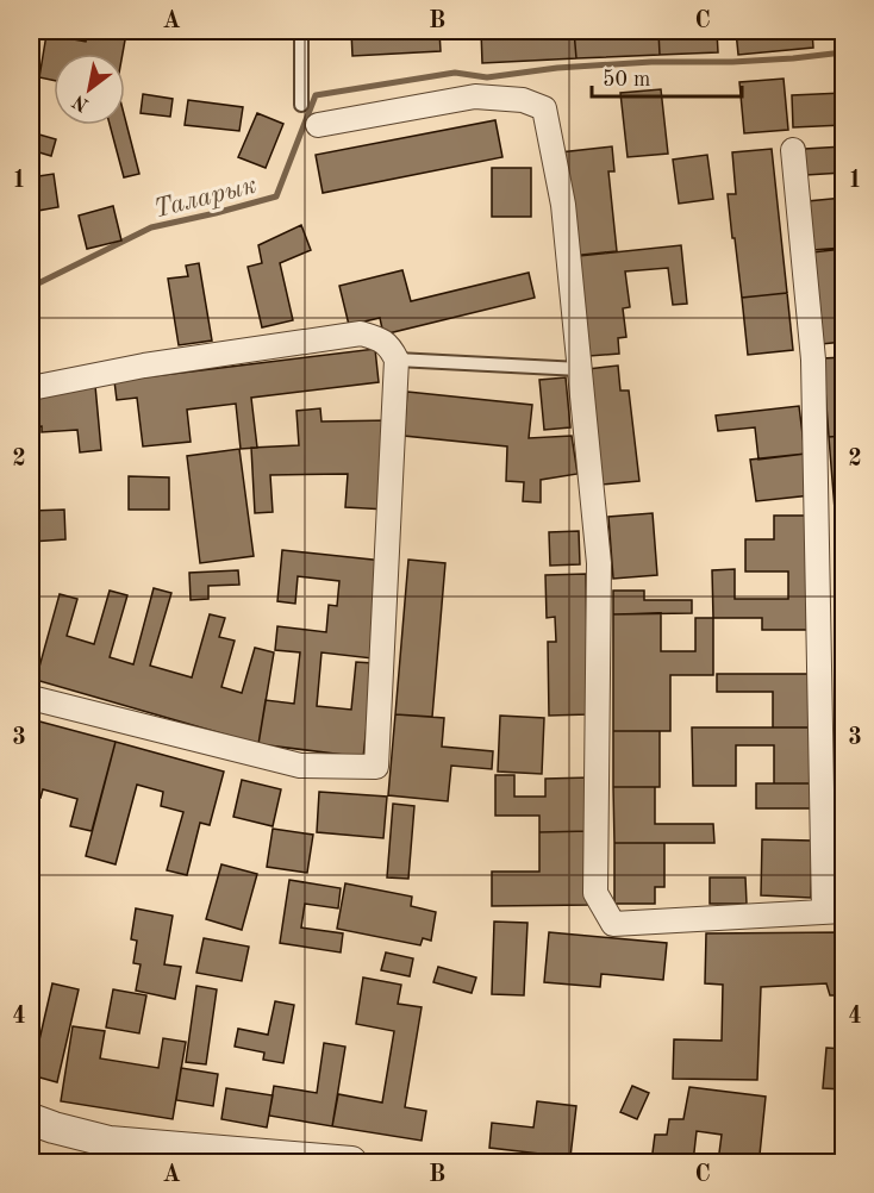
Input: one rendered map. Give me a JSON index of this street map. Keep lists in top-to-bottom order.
{
  "water": ["Таларык"],
  "scale_bar": "50 m",
  "north": "bottom left",
  "grid": {
    "columns": ["A", "B", "C"],
    "rows": [
      "1",
      "2",
      "3",
      "4"
    ]
  }
}
